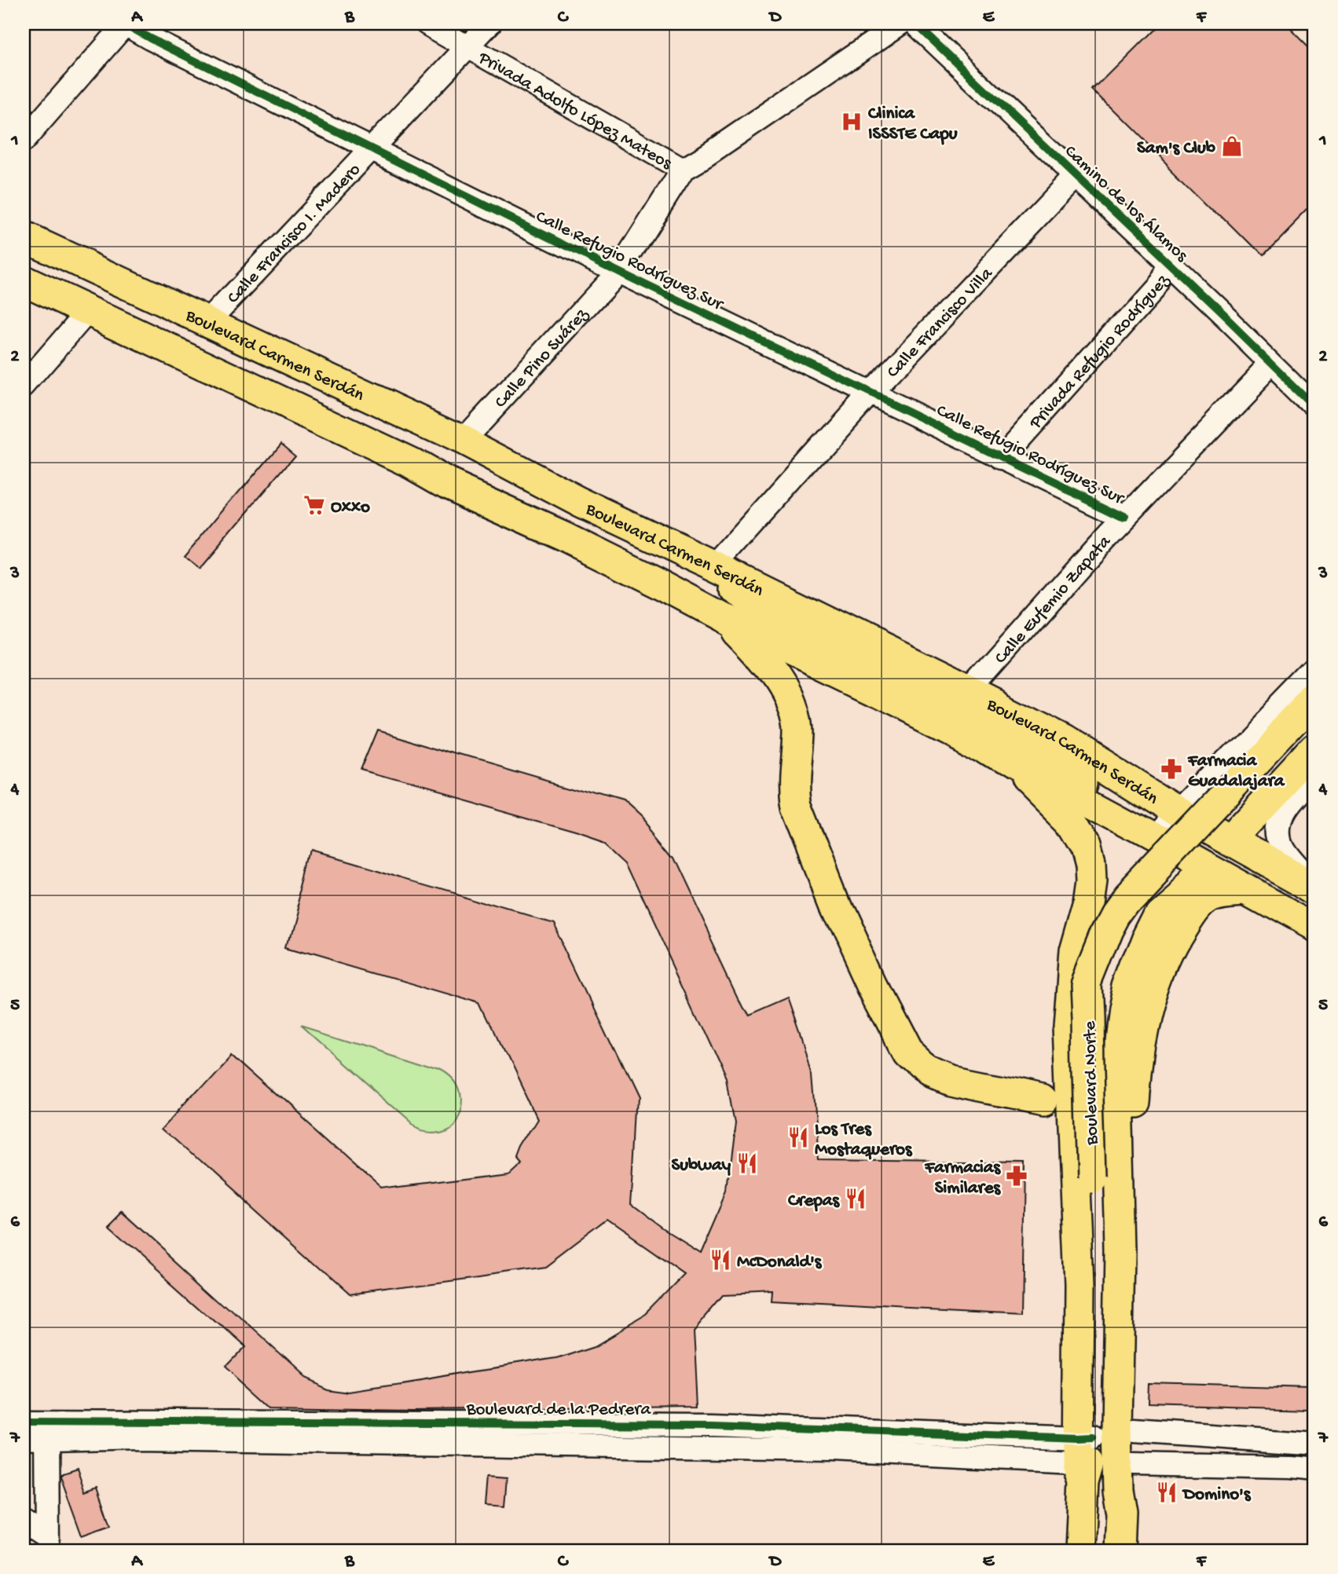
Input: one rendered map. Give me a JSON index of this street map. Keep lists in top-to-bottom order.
{
  "streets": {
    "main road": ["Boulevard Carmen Serdán", "Boulevard Norte"],
    "street": [
      "Privada Adolfo López Mateos",
      "Camino de los Álamos",
      "Calle Francisco I. Madero",
      "Calle Refugio Rodríguez Sur",
      "Calle Francisco Villa",
      "Privada Refugio Rodríguez",
      "Calle Pino Suárez",
      "Calle Eufemio Zapata",
      "Boulevard de la Pedrera"
    ]
  },
  "crossings": [
    ["Privada Adolfo López Mateos", "Calle Francisco I. Madero"],
    ["Privada Adolfo López Mateos", "Calle Pino Suárez"],
    ["Camino de los Álamos", "Calle Francisco Villa"],
    ["Camino de los Álamos", "Privada Refugio Rodríguez"],
    ["Camino de los Álamos", "Calle Eufemio Zapata"],
    ["Calle Francisco I. Madero", "Calle Refugio Rodríguez Sur"],
    ["Calle Francisco I. Madero", "Boulevard Carmen Serdán"],
    ["Calle Refugio Rodríguez Sur", "Calle Francisco Villa"],
    ["Calle Refugio Rodríguez Sur", "Privada Refugio Rodríguez"],
    ["Calle Refugio Rodríguez Sur", "Calle Pino Suárez"],
    ["Calle Refugio Rodríguez Sur", "Calle Eufemio Zapata"],
    ["Calle Francisco Villa", "Boulevard Carmen Serdán"],
    ["Boulevard Carmen Serdán", "Calle Pino Suárez"],
    ["Boulevard Carmen Serdán", "Calle Eufemio Zapata"],
    ["Boulevard Norte", "Boulevard de la Pedrera"]
  ],
  "places": {
    "hospital": ["Clinica ISSSTE Capu"],
    "shop": ["Sam's Club"],
    "supermarket": ["Oxxo"],
    "pharmacy": ["Farmacia Guadalajara", "Farmacias Similares"],
    "restaurant": [
      "Los Tres Mostaqueros",
      "Subway",
      "Crepas",
      "McDonald's",
      "Domino's"
    ]
  },
  "grid": {
    "columns": [
      "A",
      "B",
      "C",
      "D",
      "E",
      "F"
    ],
    "rows": [
      "1",
      "2",
      "3",
      "4",
      "5",
      "6",
      "7"
    ]
  }
}
